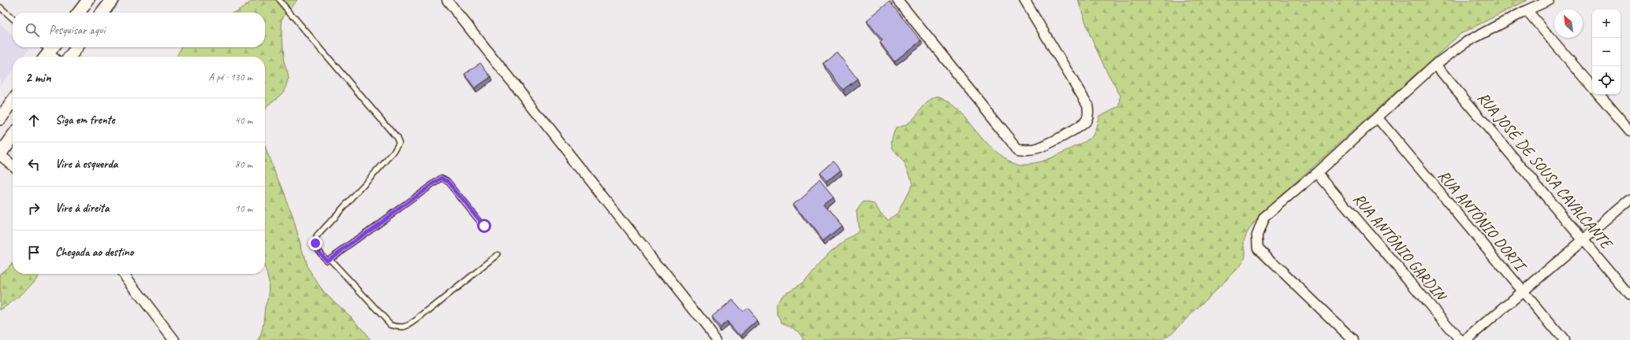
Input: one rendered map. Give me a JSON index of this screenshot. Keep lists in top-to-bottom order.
{
  "streets": {
    "street": ["RUA JOSÉ DE SOUSA CAVALCANTE", "RUA ANTÔNIO DORTI", "RUA ANTÔNIO GARDIN"]
  },
  "north": "top left",
  "page": {
    "map_buttons": ["+", "−"],
    "search": "Pesquisar aqui",
    "heading": ["2 min", "A pé · 130 m"],
    "list": [
      ["Siga em frente", "40 m"],
      ["Vire à esquerda", "80 m"],
      ["Vire à direita", "10 m"],
      "Chegada ao destino"
    ]
  }
}
